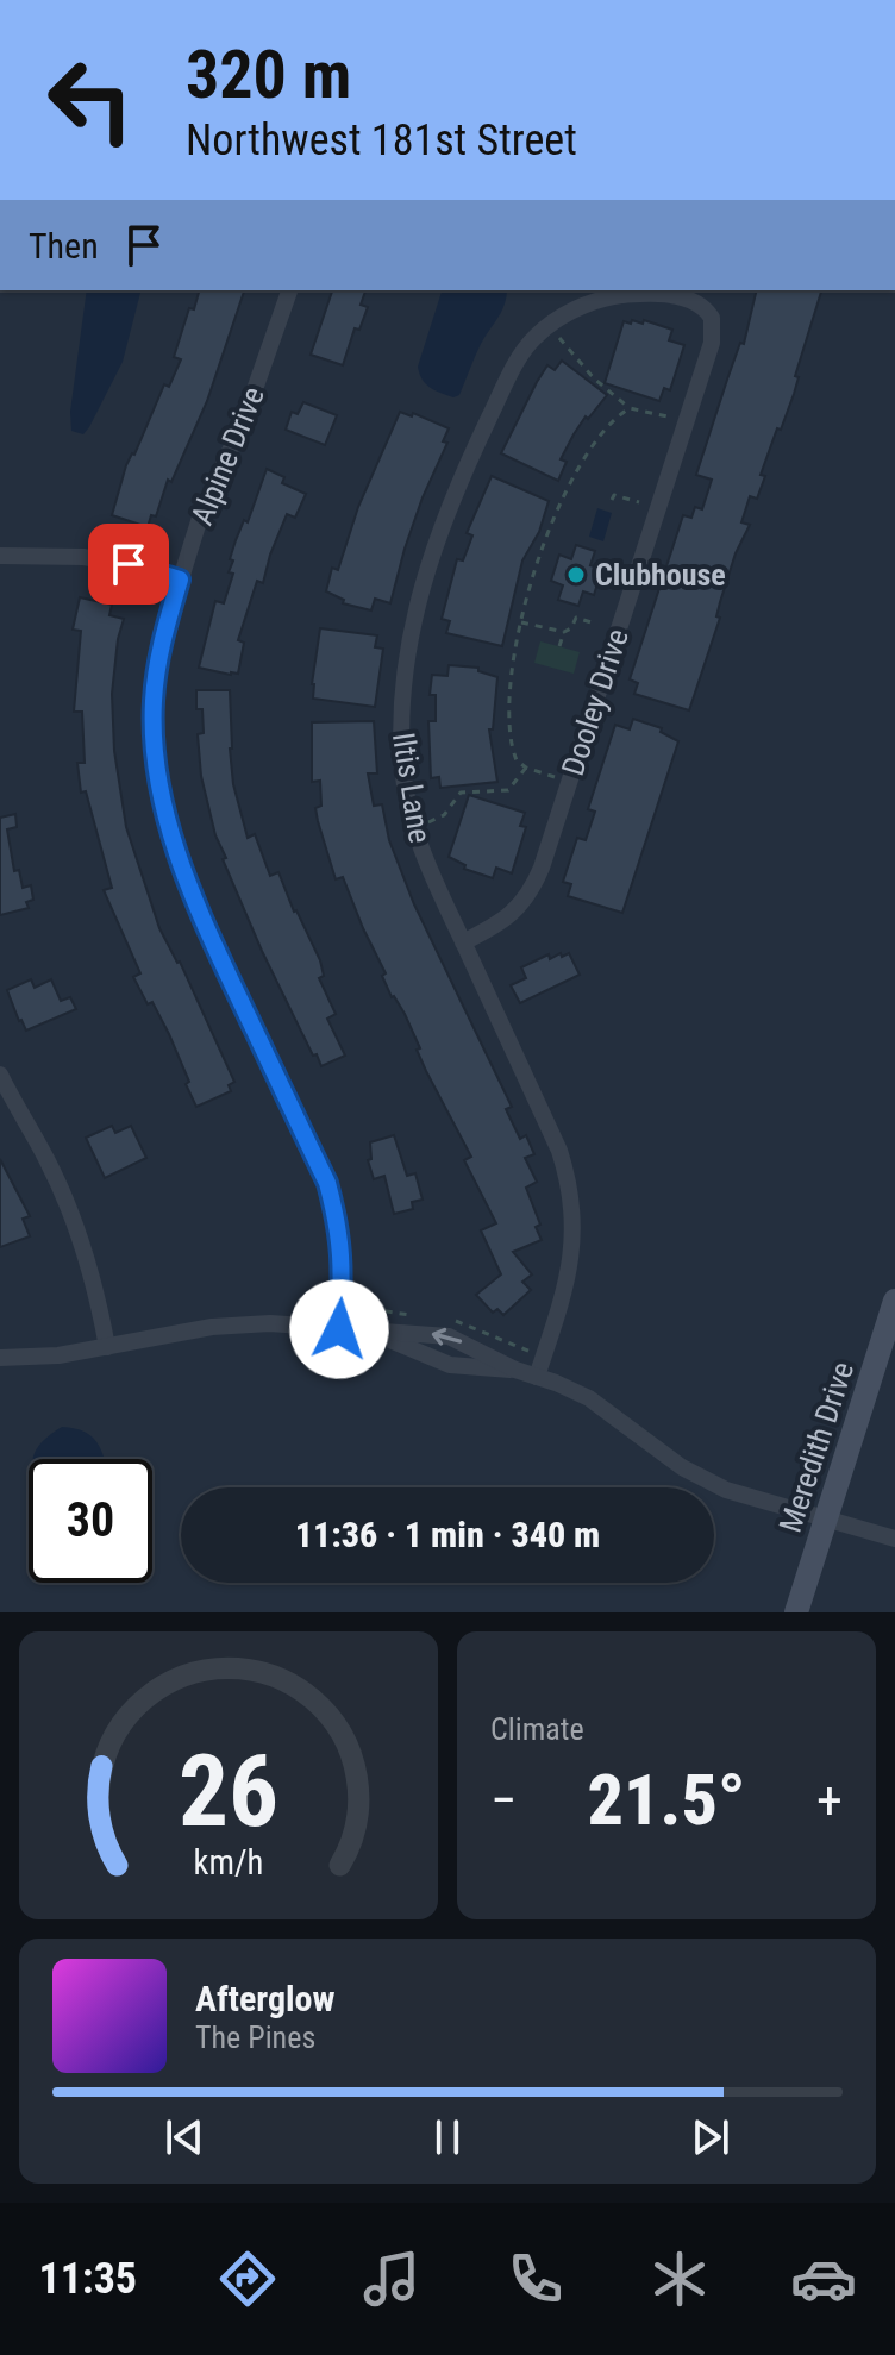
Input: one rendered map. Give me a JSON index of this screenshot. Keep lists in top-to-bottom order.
{
  "streets": {
    "street": [
      "Alpine Drive",
      "Dooley Drive",
      "Iltis Lane",
      "Meredith Drive"
    ]
  },
  "crossings": [
    ["Dooley Drive", "Iltis Lane"]
  ],
  "places": ["Clubhouse"],
  "page": {
    "turn": ["320 m", "Northwest 181st Street"],
    "then": "Then",
    "limit": "30",
    "trip": "11:36 · 1 min · 340 m",
    "tile": "Climate",
    "heat": ["−", "21.5°", "+"],
    "song": ["Afterglow", "The Pines"],
    "tabs": "11:35",
    "gauge": ["26", "km/h"]
  }
}
